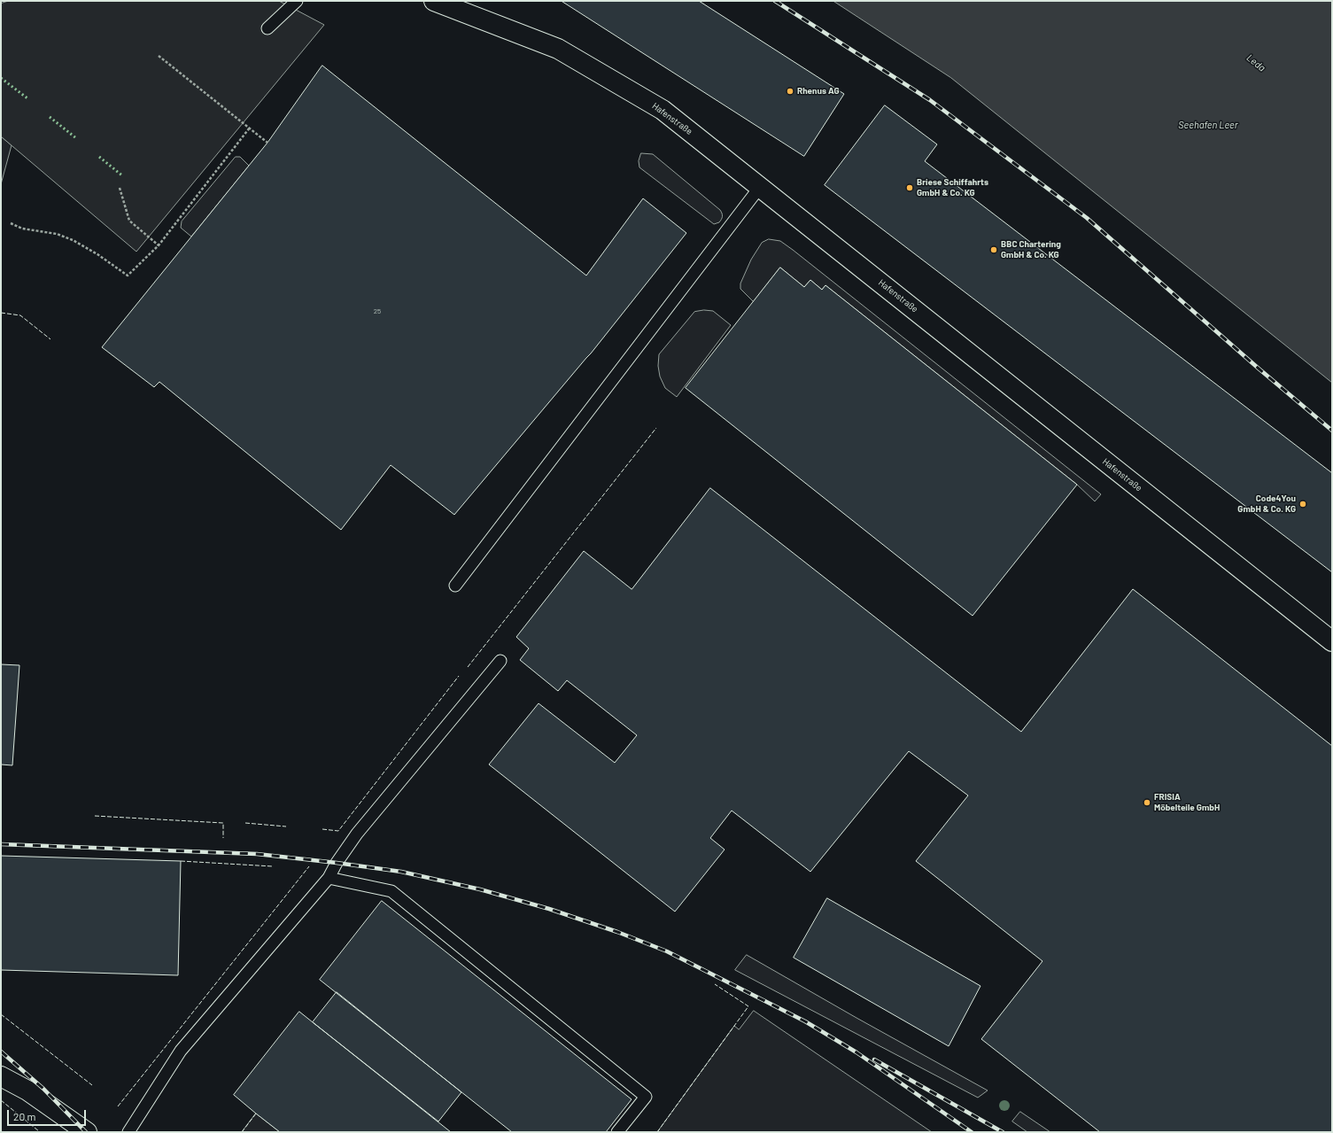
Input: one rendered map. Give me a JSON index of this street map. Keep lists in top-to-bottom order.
{
  "streets": {
    "street": ["Hafenstraße"]
  },
  "water": ["Leda", "Seehafen Leer"],
  "places": [
    "Rhenus AG",
    "Briese Schiffahrts GmbH & Co. KG",
    "BBC Chartering GmbH & Co. KG",
    "Code4You GmbH & Co. KG",
    "FRISIA Möbelteile GmbH"
  ],
  "house_numbers": ["25"],
  "scale_bar": "20 m"
}
